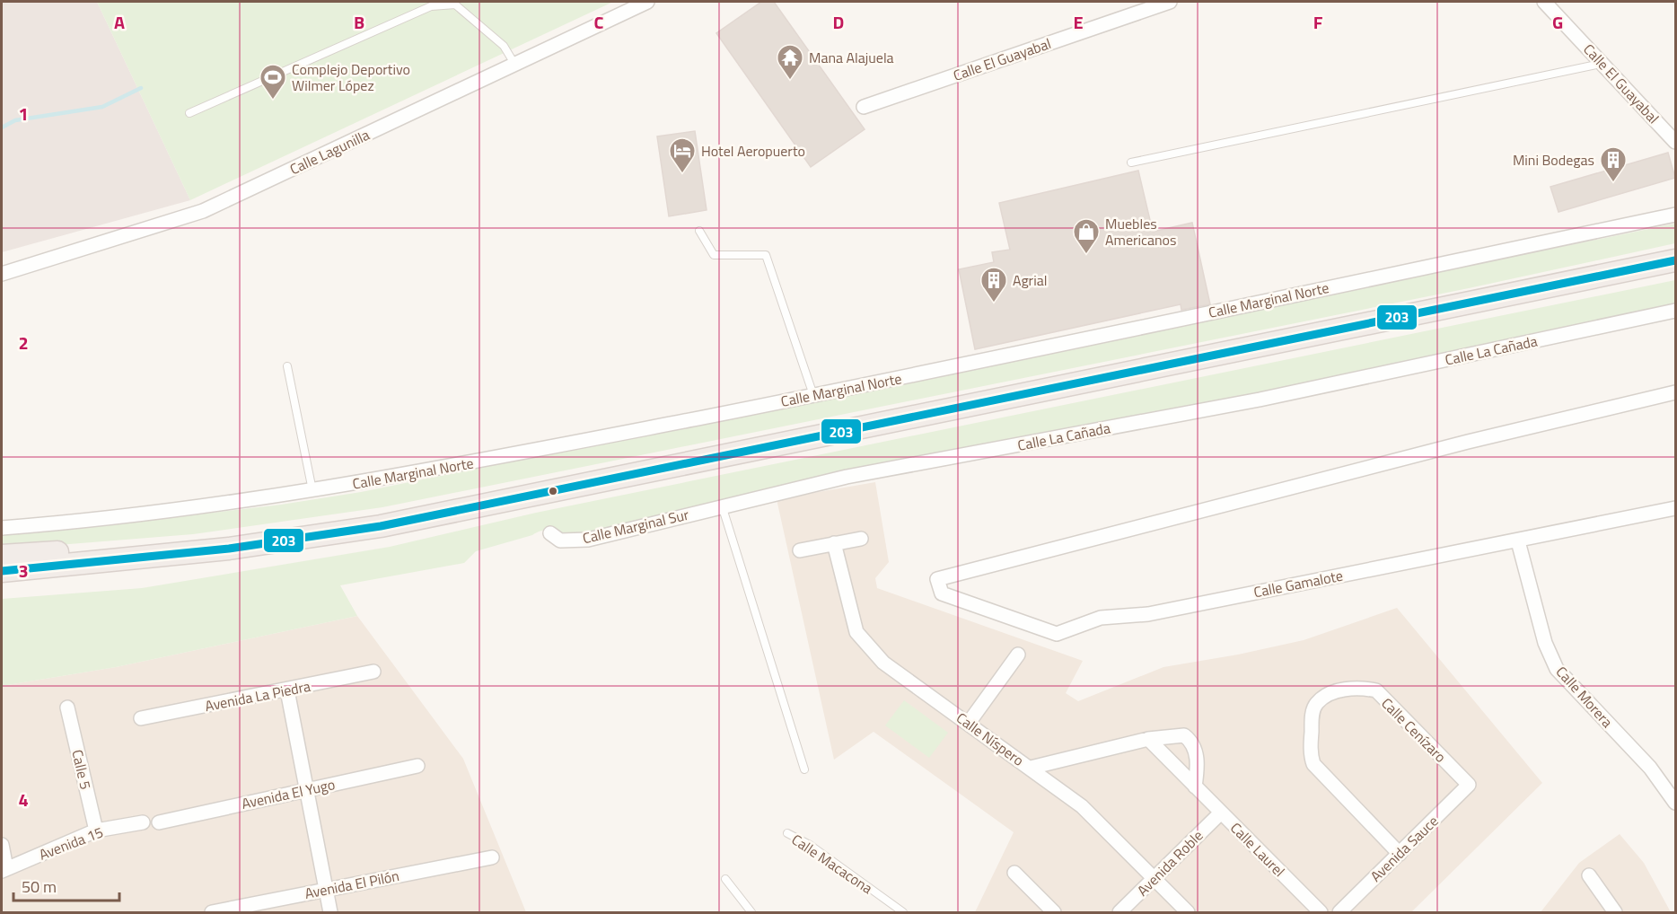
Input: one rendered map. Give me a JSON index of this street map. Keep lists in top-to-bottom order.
{
  "streets": {
    "street": [
      "Calle El Guayabal",
      "Calle Lagunilla",
      "Calle Marginal Norte",
      "Calle La Cañada",
      "Calle Marginal Sur",
      "Calle Gamalote",
      "Avenida La Piedra",
      "Calle Morera",
      "Calle Cenízaro",
      "Calle Níspero",
      "Calle 5",
      "Avenida El Yugo",
      "Avenida 15",
      "Avenida Sauce",
      "Calle Laurel",
      "Avenida Roble",
      "Avenida El Pilón"
    ],
    "lane": ["Calle Macacona"]
  },
  "crossings": [
    ["Calle La Cañada", "Calle Marginal Sur"],
    ["Calle Gamalote", "Calle Morera"],
    ["Calle Cenízaro", "Avenida Sauce"],
    ["Calle Níspero", "Avenida Roble"],
    ["Calle 5", "Avenida 15"],
    ["Calle Laurel", "Avenida Roble"]
  ],
  "places": {
    "temple": ["Mana Alajuela"],
    "sports": ["Complejo Deportivo Wilmer López"],
    "hotel": ["Hotel Aeropuerto"],
    "building": ["Mini Bodegas", "Agrial"],
    "shop": ["Muebles Americanos"]
  },
  "lines": ["transit line 203"],
  "scale_bar": "50 m",
  "grid": {
    "columns": [
      "A",
      "B",
      "C",
      "D",
      "E",
      "F",
      "G"
    ],
    "rows": [
      "1",
      "2",
      "3",
      "4"
    ]
  }
}
